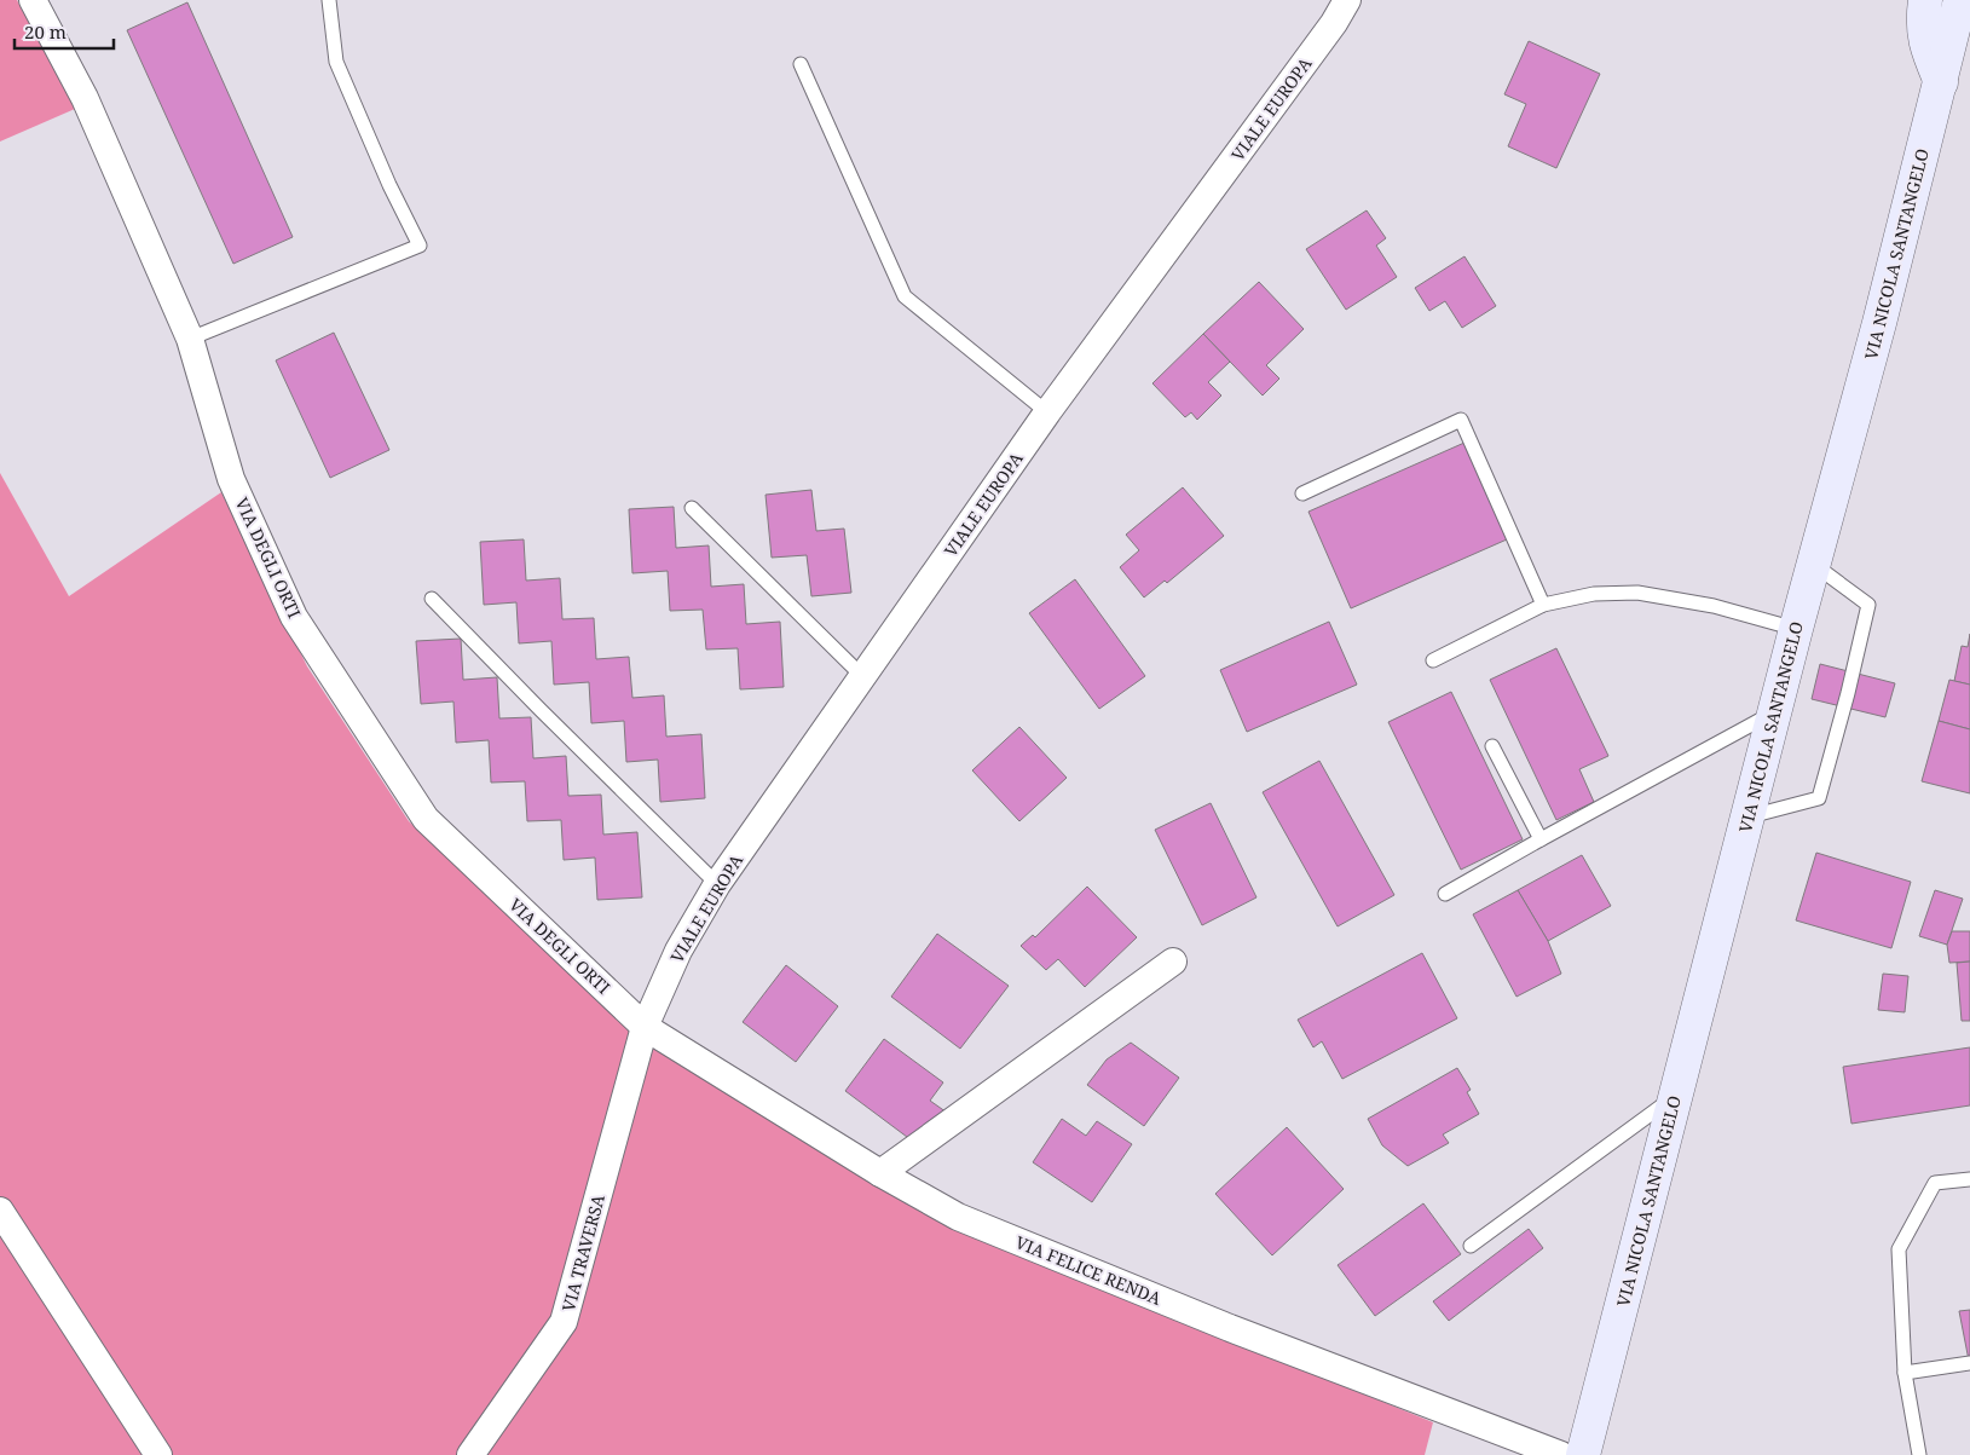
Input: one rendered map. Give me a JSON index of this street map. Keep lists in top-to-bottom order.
{
  "streets": {
    "main road": ["VIA NICOLA SANTANGELO"],
    "street": [
      "VIALE EUROPA",
      "VIA DEGLI ORTI",
      "VIA TRAVERSA",
      "VIA FELICE RENDA"
    ]
  },
  "crossings": [
    ["VIALE EUROPA", "VIA DEGLI ORTI"],
    ["VIALE EUROPA", "VIA TRAVERSA"],
    ["VIALE EUROPA", "VIA FELICE RENDA"],
    ["VIA DEGLI ORTI", "VIA TRAVERSA"],
    ["VIA DEGLI ORTI", "VIA FELICE RENDA"],
    ["VIA TRAVERSA", "VIA FELICE RENDA"]
  ],
  "scale_bar": "20 m"
}
